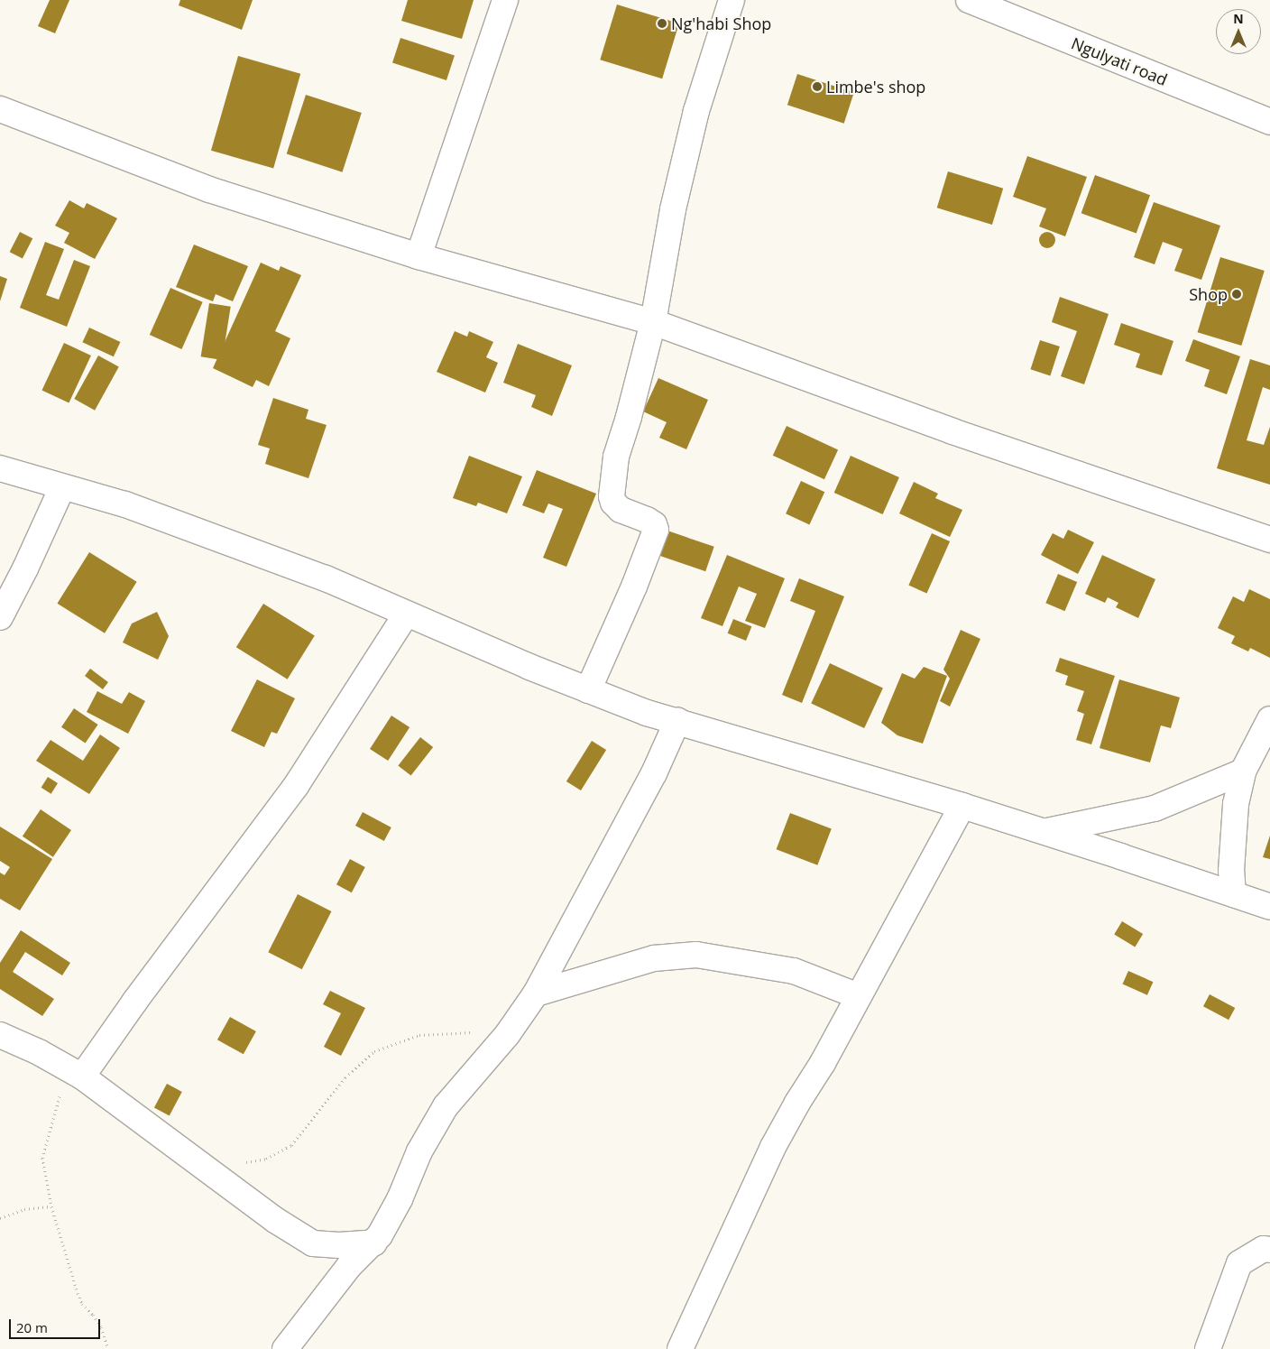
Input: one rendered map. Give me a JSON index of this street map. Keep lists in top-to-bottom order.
{
  "streets": {
    "street": ["Ngulyati road"]
  },
  "places": ["Ng'habi Shop", "Limbe's shop", "Shop"],
  "scale_bar": "20 m",
  "north": "top"
}
